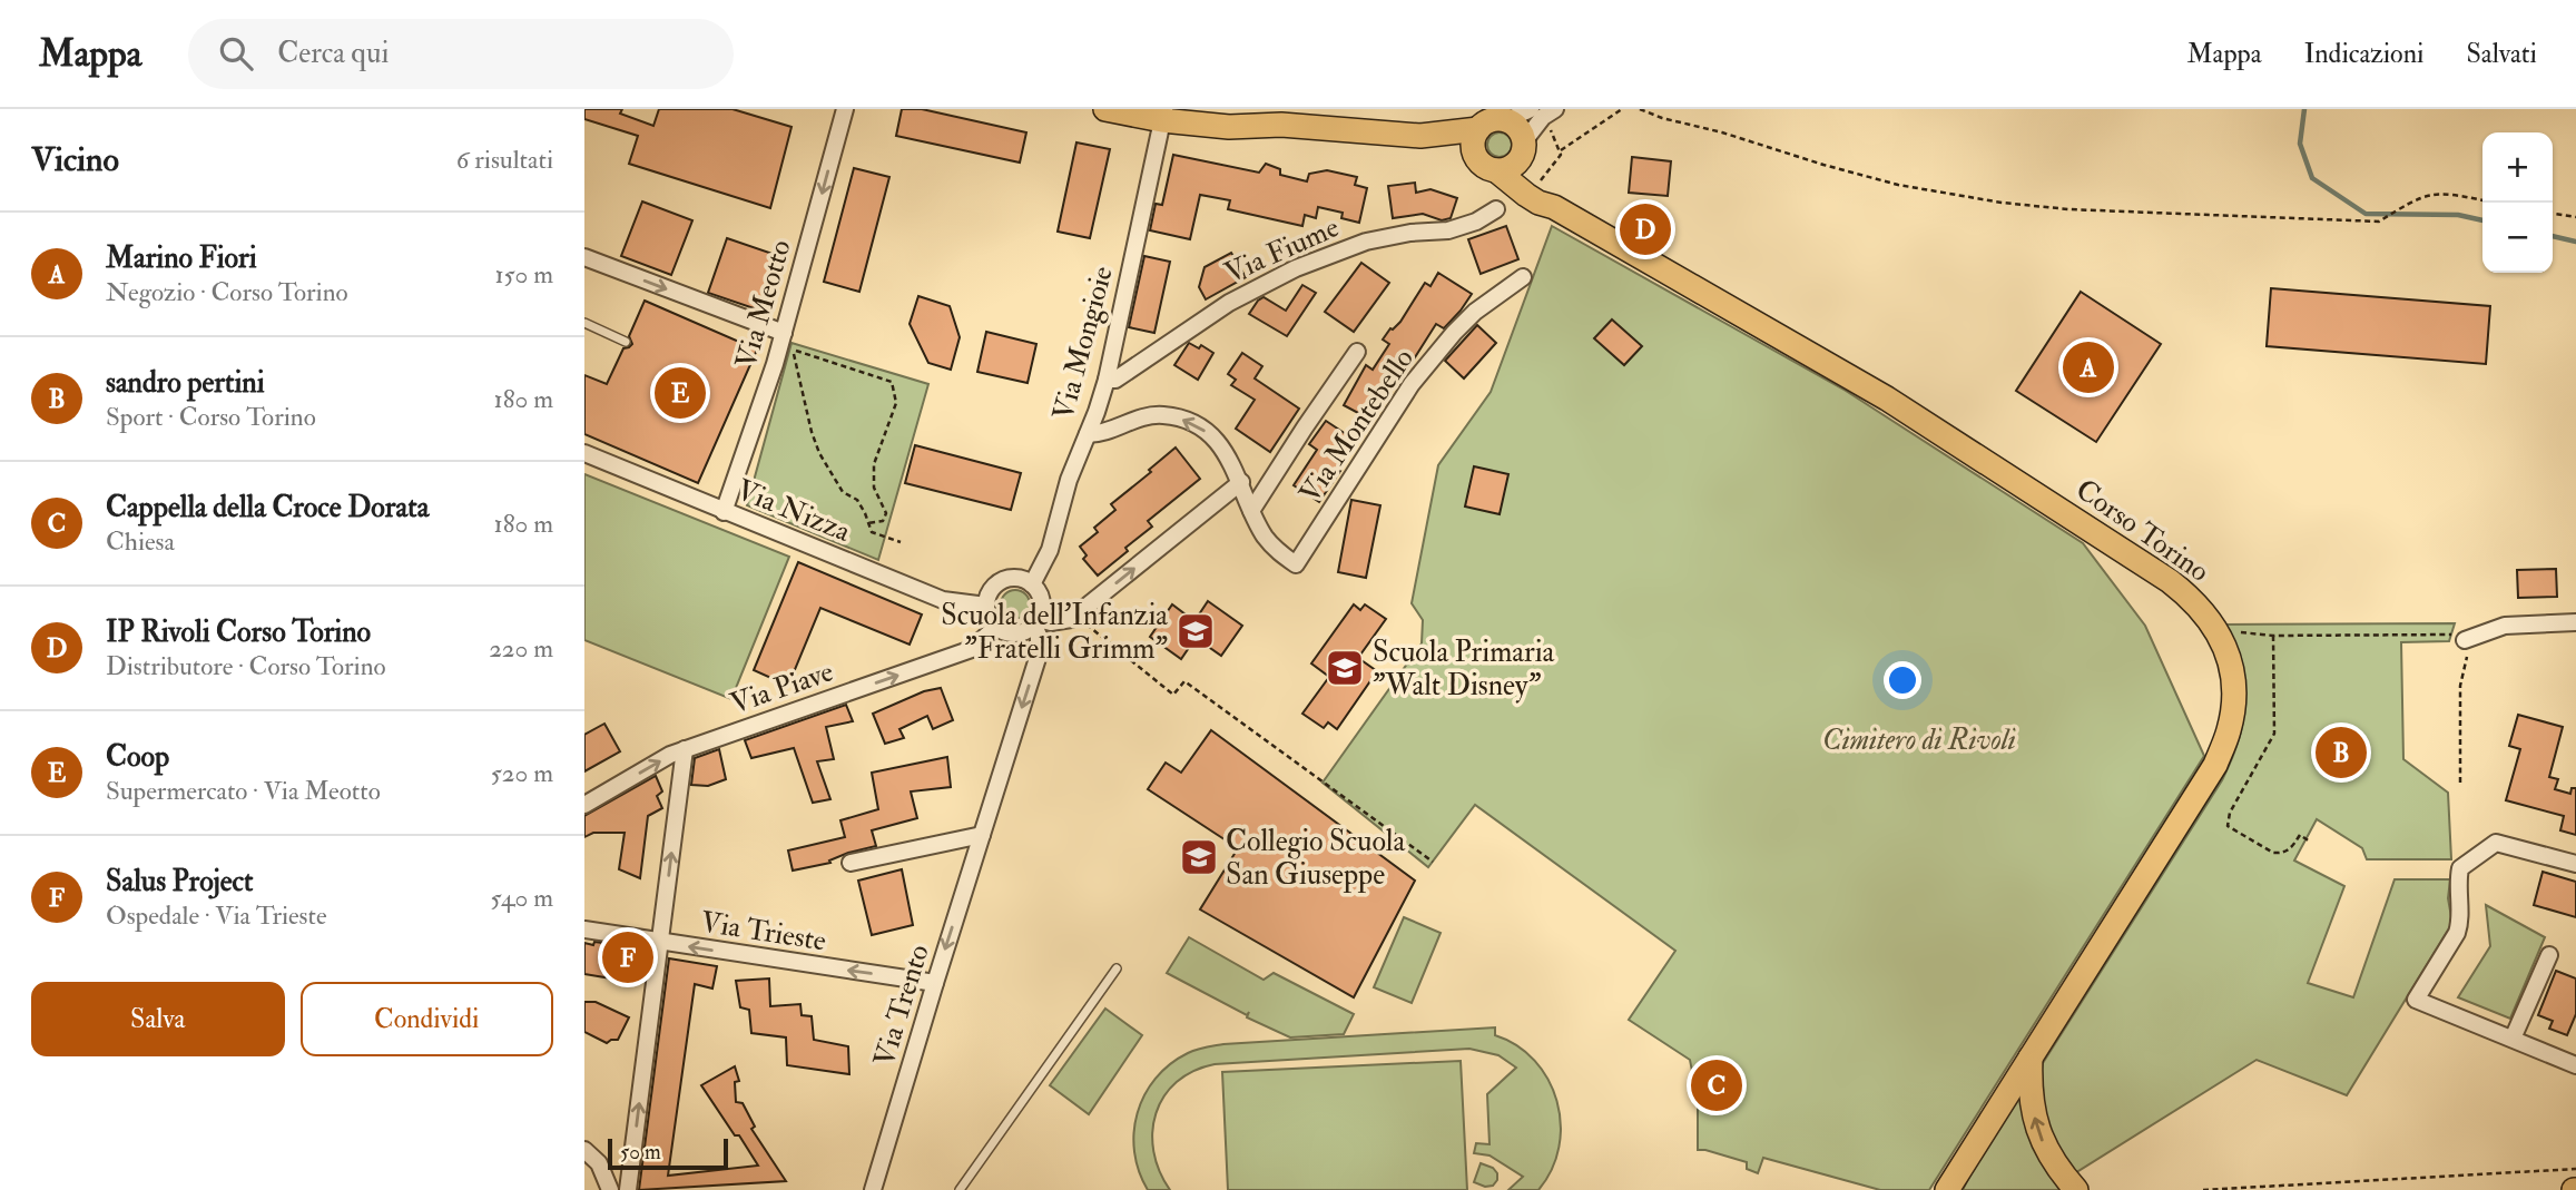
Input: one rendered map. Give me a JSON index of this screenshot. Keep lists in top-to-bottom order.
{
  "streets": {
    "main road": ["Corso Torino"],
    "street": [
      "Via Fiume",
      "Via Meotto",
      "Via Mongioie",
      "Via Montebello",
      "Via Nizza",
      "Via Piave",
      "Via Trieste",
      "Via Trento"
    ]
  },
  "crossings": [
    ["Via Fiume", "Via Mongioie"],
    ["Via Meotto", "Via Nizza"],
    ["Via Mongioie", "Via Montebello"],
    ["Via Mongioie", "Via Nizza"],
    ["Via Mongioie", "Via Piave"],
    ["Via Mongioie", "Via Trento"],
    ["Via Nizza", "Via Piave"],
    ["Via Nizza", "Via Trento"],
    ["Via Piave", "Via Trento"],
    ["Via Trieste", "Via Trento"]
  ],
  "one_way": ["Via Meotto", "Via Piave", "Via Trento"],
  "parks": ["Cimitero di Rivoli"],
  "places": {
    "school or university": ["Scuola dell'Infanzia \"Fratelli Grimm\"", "Scuola Primaria \"Walt Disney\"", "Collegio Scuola San Giuseppe"]
  },
  "scale_bar": "50 m",
  "page": {
    "header": "Mappa",
    "search": "Cerca qui",
    "nav": ["Mappa", "Indicazioni", "Salvati"],
    "heading": ["Vicino", "6 risultati"],
    "map_buttons": ["+", "−"],
    "pins": [
      "D",
      "A",
      "E",
      "B",
      "F",
      "C"
    ],
    "list": [
      {
        "mark": "A",
        "name": "Marino Fiori",
        "note": "Negozio · Corso Torino",
        "value": "150 m"
      },
      {
        "mark": "B",
        "name": "sandro pertini",
        "note": "Sport · Corso Torino",
        "value": "180 m"
      },
      {
        "mark": "C",
        "name": "Cappella della Croce Dorata",
        "note": "Chiesa",
        "value": "180 m"
      },
      {
        "mark": "D",
        "name": "IP Rivoli Corso Torino",
        "note": "Distributore · Corso Torino",
        "value": "220 m"
      },
      {
        "mark": "E",
        "name": "Coop",
        "note": "Supermercato · Via Meotto",
        "value": "520 m"
      },
      {
        "mark": "F",
        "name": "Salus Project",
        "note": "Ospedale · Via Trieste",
        "value": "540 m"
      }
    ],
    "buttons": ["Salva", "Condividi"],
    "scale": "50 m"
  }
}
